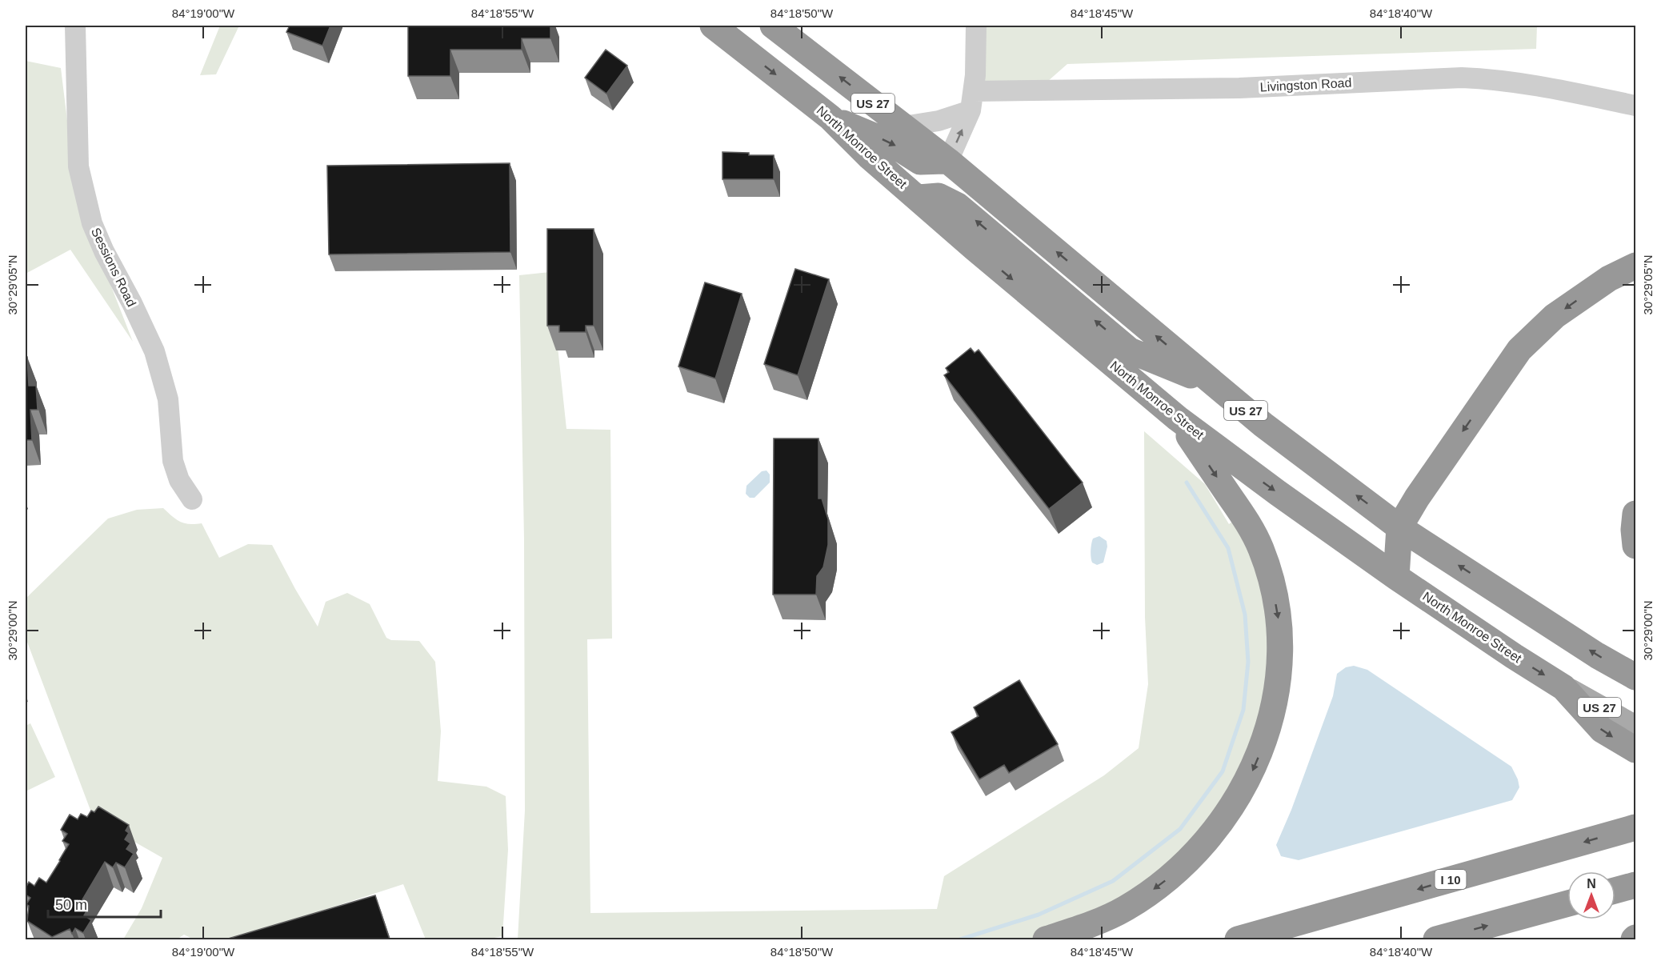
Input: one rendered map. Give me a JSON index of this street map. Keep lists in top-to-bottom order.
{
  "streets": {
    "highway": ["US 27", "North Monroe Street", "I 10"],
    "street": ["Livingston Road", "Sessions Road"]
  },
  "crossings": [
    ["Livingston Road", "US 27"]
  ],
  "scale_bar": "50 m",
  "north": "top",
  "coordinates": [
    "84°19'00\"W",
    "84°18'55\"W",
    "84°18'50\"W",
    "84°18'45\"W",
    "84°18'40\"W",
    "30°29'05\"N",
    "30°29'00\"N"
  ]
}
